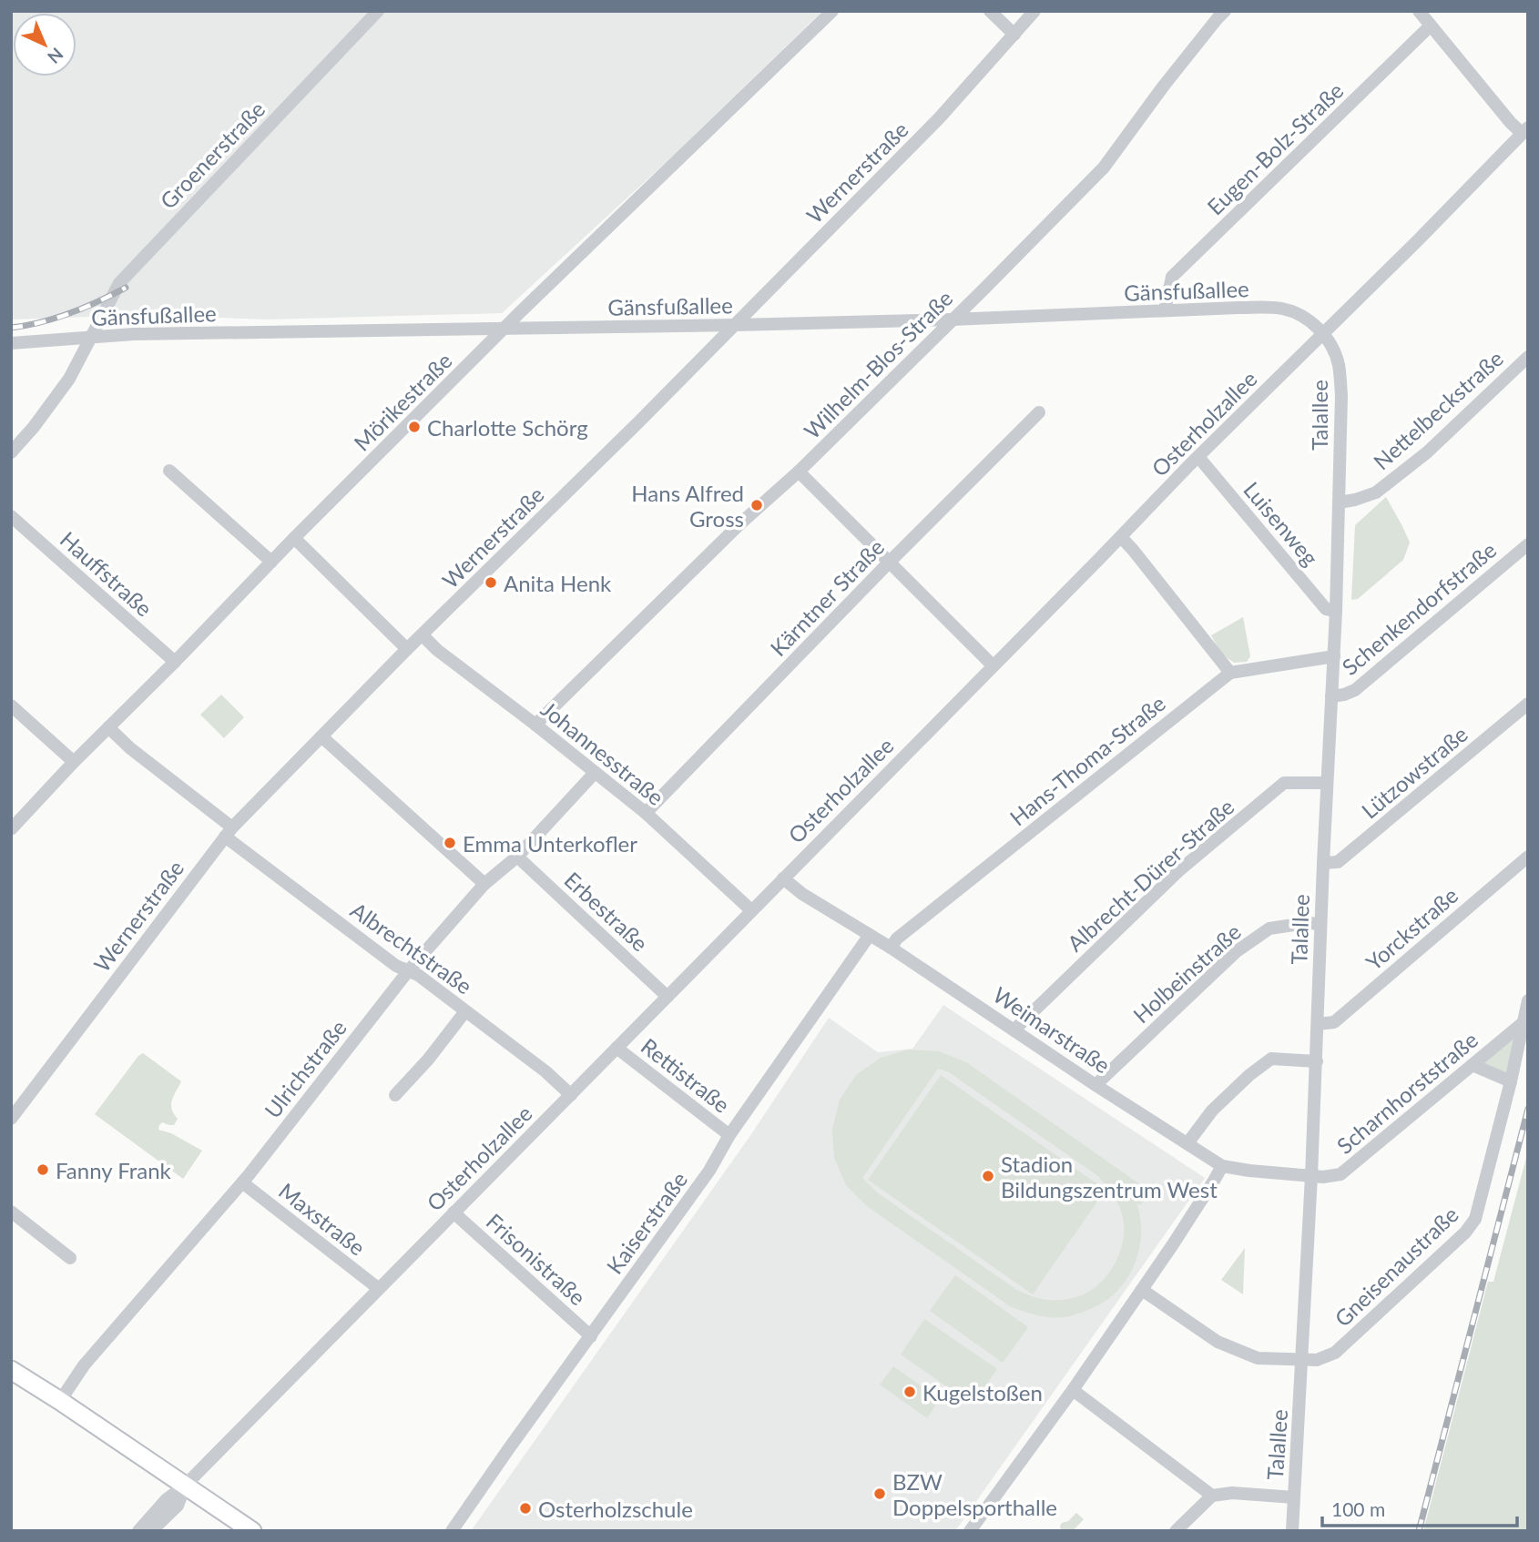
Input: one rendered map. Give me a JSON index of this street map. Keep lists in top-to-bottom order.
{
  "streets": {
    "street": [
      "Eugen-Bolz-Straße",
      "Groenerstraße",
      "Wernerstraße",
      "Gänsfußallee",
      "Wilhelm-Blos-Straße",
      "Mörikestraße",
      "Nettelbeckstraße",
      "Talallee",
      "Osterholzallee",
      "Luisenweg",
      "Hauffstraße",
      "Kärntner Straße",
      "Schenkendorfstraße",
      "Johannesstraße",
      "Hans-Thoma-Straße",
      "Lützowstraße",
      "Albrecht-Dürer-Straße",
      "Erbestraße",
      "Yorckstraße",
      "Albrechtstraße",
      "Holbeinstraße",
      "Weimarstraße",
      "Ulrichstraße",
      "Rettistraße",
      "Scharnhorststraße",
      "Maxstraße",
      "Kaiserstraße",
      "Frisonistraße",
      "Gneisenaustraße"
    ]
  },
  "crossings": [
    ["Eugen-Bolz-Straße", "Gänsfußallee"],
    ["Groenerstraße", "Gänsfußallee"],
    ["Wernerstraße", "Gänsfußallee"],
    ["Wernerstraße", "Johannesstraße"],
    ["Wernerstraße", "Albrechtstraße"],
    ["Gänsfußallee", "Wilhelm-Blos-Straße"],
    ["Gänsfußallee", "Mörikestraße"],
    ["Gänsfußallee", "Talallee"],
    ["Gänsfußallee", "Osterholzallee"],
    ["Wilhelm-Blos-Straße", "Johannesstraße"],
    ["Mörikestraße", "Hauffstraße"],
    ["Mörikestraße", "Albrechtstraße"],
    ["Nettelbeckstraße", "Talallee"],
    ["Talallee", "Osterholzallee"],
    ["Talallee", "Luisenweg"],
    ["Talallee", "Schenkendorfstraße"],
    ["Talallee", "Hans-Thoma-Straße"],
    ["Talallee", "Lützowstraße"],
    ["Talallee", "Albrecht-Dürer-Straße"],
    ["Talallee", "Yorckstraße"],
    ["Talallee", "Holbeinstraße"],
    ["Talallee", "Weimarstraße"],
    ["Talallee", "Scharnhorststraße"],
    ["Talallee", "Gneisenaustraße"],
    ["Osterholzallee", "Luisenweg"],
    ["Osterholzallee", "Johannesstraße"],
    ["Osterholzallee", "Erbestraße"],
    ["Osterholzallee", "Albrechtstraße"],
    ["Osterholzallee", "Weimarstraße"],
    ["Osterholzallee", "Rettistraße"],
    ["Osterholzallee", "Maxstraße"],
    ["Osterholzallee", "Frisonistraße"],
    ["Kärntner Straße", "Johannesstraße"],
    ["Johannesstraße", "Ulrichstraße"],
    ["Hans-Thoma-Straße", "Weimarstraße"],
    ["Albrecht-Dürer-Straße", "Weimarstraße"],
    ["Erbestraße", "Ulrichstraße"],
    ["Albrechtstraße", "Ulrichstraße"],
    ["Holbeinstraße", "Weimarstraße"],
    ["Weimarstraße", "Scharnhorststraße"],
    ["Weimarstraße", "Kaiserstraße"],
    ["Ulrichstraße", "Maxstraße"],
    ["Rettistraße", "Kaiserstraße"],
    ["Scharnhorststraße", "Gneisenaustraße"],
    ["Kaiserstraße", "Frisonistraße"]
  ],
  "places": [
    "Charlotte Schörg",
    "Hans Alfred Gross",
    "Anita Henk",
    "Emma Unterkofler",
    "Fanny Frank",
    "Stadion Bildungszentrum West",
    "Kugelstoßen",
    "BZW Doppelsporthalle",
    "Osterholzschule"
  ],
  "scale_bar": "100 m",
  "north": "bottom right"
}
